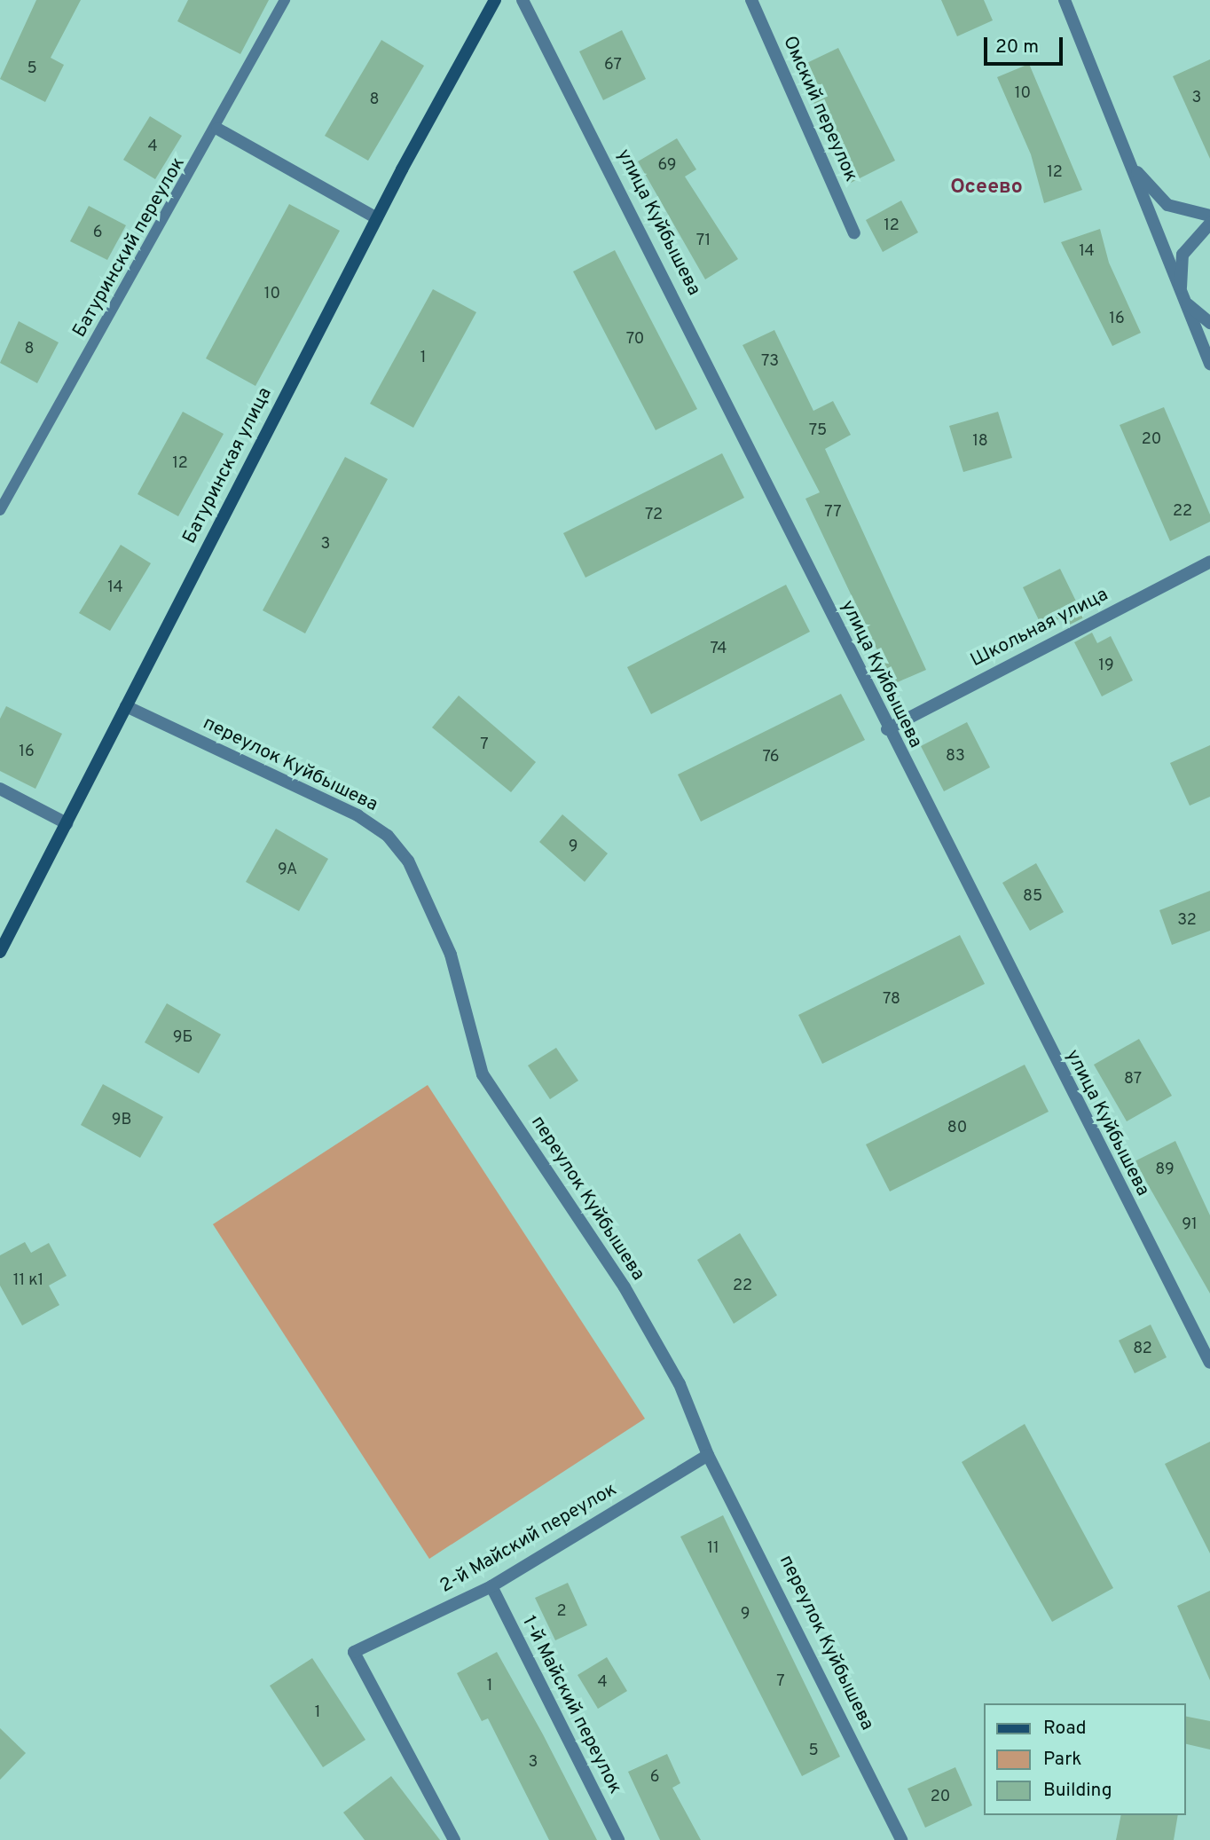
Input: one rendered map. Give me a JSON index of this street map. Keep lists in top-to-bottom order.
{
  "streets": {
    "main road": ["Батуринская улица"],
    "street": [
      "Омский переулок",
      "улица Куйбышева",
      "Школьная улица",
      "переулок Куйбышева",
      "2-й Майский переулок",
      "1-й Майский переулок"
    ],
    "lane": ["Батуринский переулок"]
  },
  "crossings": [
    ["улица Куйбышева", "Школьная улица"],
    ["Батуринская улица", "переулок Куйбышева"],
    ["переулок Куйбышева", "2-й Майский переулок"],
    ["2-й Майский переулок", "1-й Майский переулок"]
  ],
  "districts": ["Осеево"],
  "house_numbers": [
    "67",
    "5",
    "10",
    "3",
    "8",
    "4",
    "69",
    "12",
    "12",
    "6",
    "71",
    "14",
    "10",
    "16",
    "70",
    "8",
    "1",
    "73",
    "75",
    "20",
    "18",
    "12",
    "22",
    "77",
    "72",
    "3",
    "14",
    "74",
    "19",
    "7",
    "16",
    "83",
    "76",
    "9",
    "9А",
    "85",
    "32",
    "78",
    "9Б",
    "87",
    "9В",
    "80",
    "89",
    "91",
    "11 к1",
    "22",
    "82",
    "11",
    "2",
    "9",
    "7",
    "4",
    "1",
    "1",
    "5",
    "3",
    "6",
    "20"
  ],
  "legend": ["Road", "Park", "Building"],
  "scale_bar": "20 m"
}
